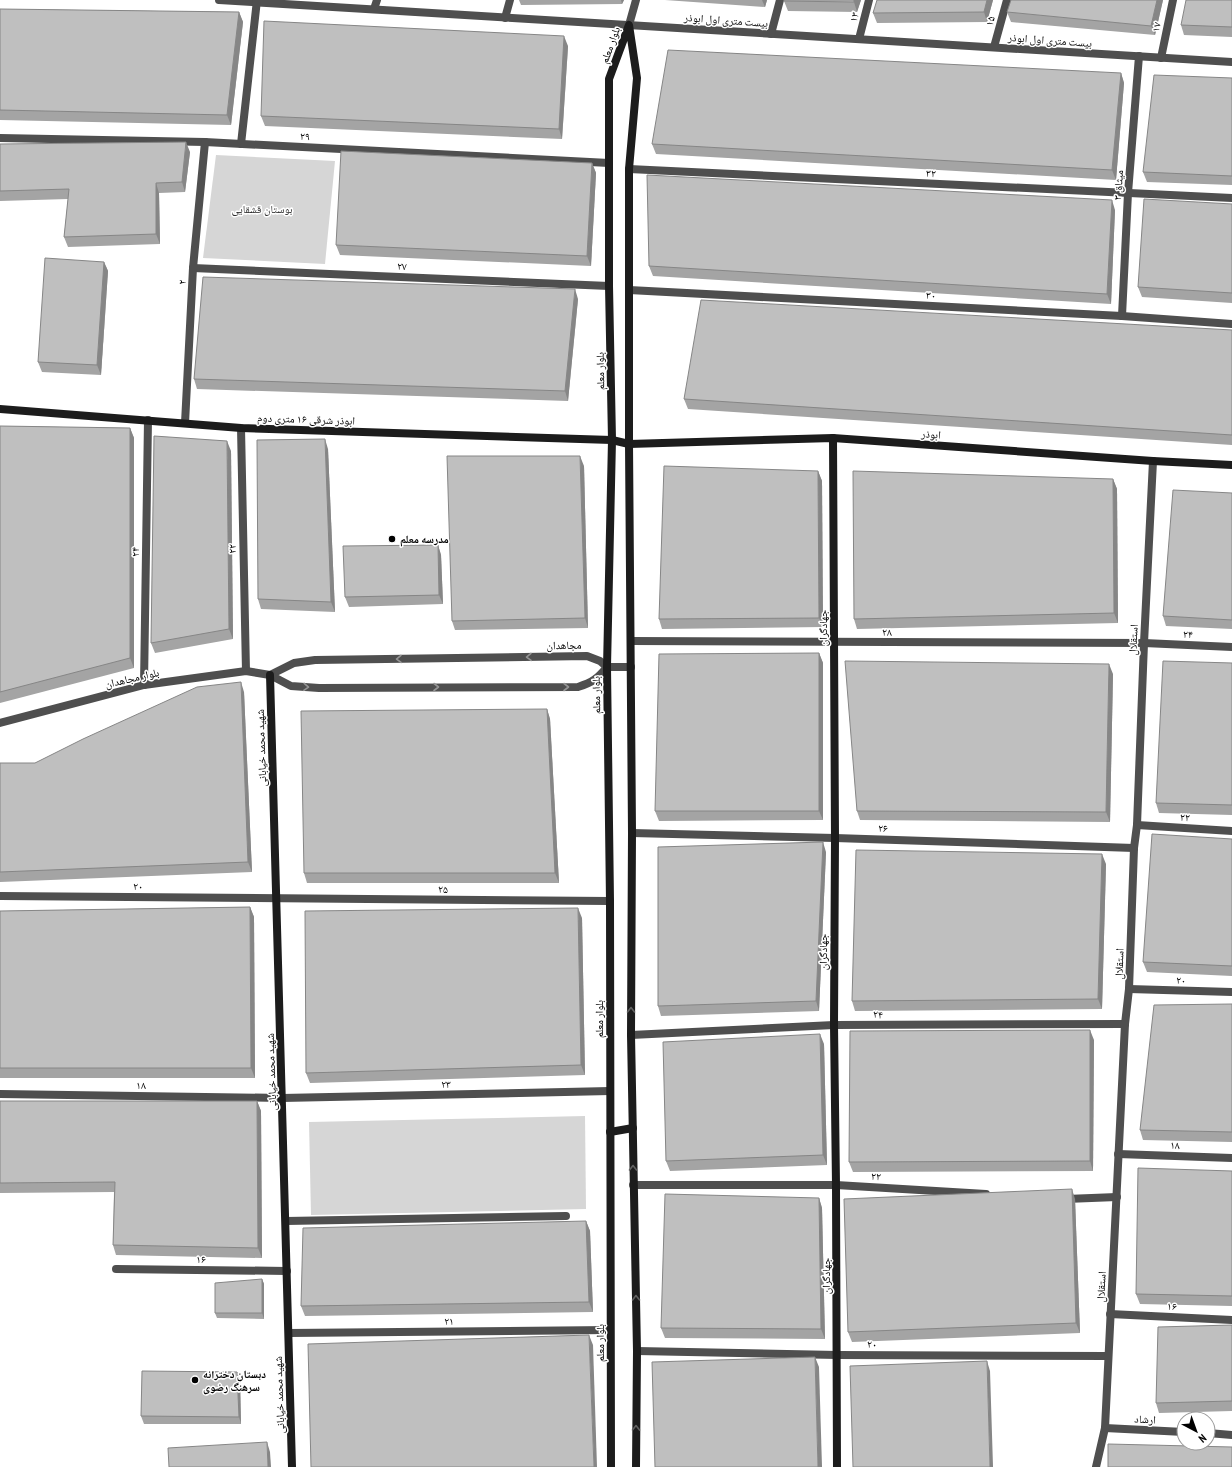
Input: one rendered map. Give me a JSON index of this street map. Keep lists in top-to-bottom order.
{
  "streets": {
    "street": [
      "۱۳",
      "بیست متری اول ابوذر",
      "۱۵",
      "۱۷",
      "بلوار معلم",
      "۲۹",
      "۳۲",
      "میثاق ۳",
      "۲۷",
      "۲",
      "۳۰",
      "ابوذر شرقی ۱۶ متری دوم",
      "ابوذر",
      "۲۲",
      "۲۴",
      "جهادگران",
      "۲۸",
      "استقلال",
      "مجاهدان",
      "بلوار مجاهدان",
      "شهید محمد خیابانی",
      "۲۶",
      "۲۰",
      "۲۵",
      "۲۳",
      "۱۸",
      "۱۶",
      "۲۱",
      "ارشاد"
    ]
  },
  "crossings": [
    ["۱۳", "بیست متری اول ابوذر"],
    ["بیست متری اول ابوذر", "۱۵"],
    ["بیست متری اول ابوذر", "۱۷"],
    ["بیست متری اول ابوذر", "بلوار معلم"],
    ["بیست متری اول ابوذر", "میثاق ۳"],
    ["بلوار معلم", "۲۹"],
    ["بلوار معلم", "۳۲"],
    ["بلوار معلم", "۲۷"],
    ["بلوار معلم", "۳۰"],
    ["بلوار معلم", "ابوذر شرقی ۱۶ متری دوم"],
    ["بلوار معلم", "ابوذر"],
    ["بلوار معلم", "۲۲"],
    ["بلوار معلم", "۲۴"],
    ["بلوار معلم", "۲۸"],
    ["بلوار معلم", "مجاهدان"],
    ["بلوار معلم", "۲۶"],
    ["بلوار معلم", "۲۰"],
    ["بلوار معلم", "۲۵"],
    ["بلوار معلم", "۲۳"],
    ["بلوار معلم", "۲۱"],
    ["۲۹", "۲"],
    ["۳۲", "میثاق ۳"],
    ["میثاق ۳", "۳۰"],
    ["۲۷", "۲"],
    ["۲", "ابوذر شرقی ۱۶ متری دوم"],
    ["ابوذر شرقی ۱۶ متری دوم", "ابوذر"],
    ["ابوذر شرقی ۱۶ متری دوم", "۲۲"],
    ["ابوذر شرقی ۱۶ متری دوم", "۲۴"],
    ["ابوذر", "جهادگران"],
    ["ابوذر", "استقلال"],
    ["۲۲", "جهادگران"],
    ["۲۲", "استقلال"],
    ["۲۲", "بلوار مجاهدان"],
    ["۲۴", "جهادگران"],
    ["۲۴", "۲۸"],
    ["۲۴", "استقلال"],
    ["۲۴", "بلوار مجاهدان"],
    ["جهادگران", "۲۸"],
    ["جهادگران", "۲۶"],
    ["جهادگران", "۲۰"],
    ["۲۸", "استقلال"],
    ["استقلال", "۲۶"],
    ["استقلال", "۲۰"],
    ["استقلال", "۱۸"],
    ["استقلال", "۱۶"],
    ["استقلال", "ارشاد"],
    ["مجاهدان", "بلوار مجاهدان"],
    ["مجاهدان", "شهید محمد خیابانی"],
    ["بلوار مجاهدان", "شهید محمد خیابانی"],
    ["شهید محمد خیابانی", "۲۰"],
    ["شهید محمد خیابانی", "۲۵"],
    ["شهید محمد خیابانی", "۲۳"],
    ["شهید محمد خیابانی", "۱۸"],
    ["شهید محمد خیابانی", "۱۶"],
    ["شهید محمد خیابانی", "۲۱"],
    ["۲۰", "۲۵"],
    ["۲۳", "۱۸"]
  ],
  "parks": ["بوستان قشقایی"],
  "places": ["مدرسه معلم", "دبستان دخترانه سرهنگ رضوی"],
  "north": "bottom right"
}
